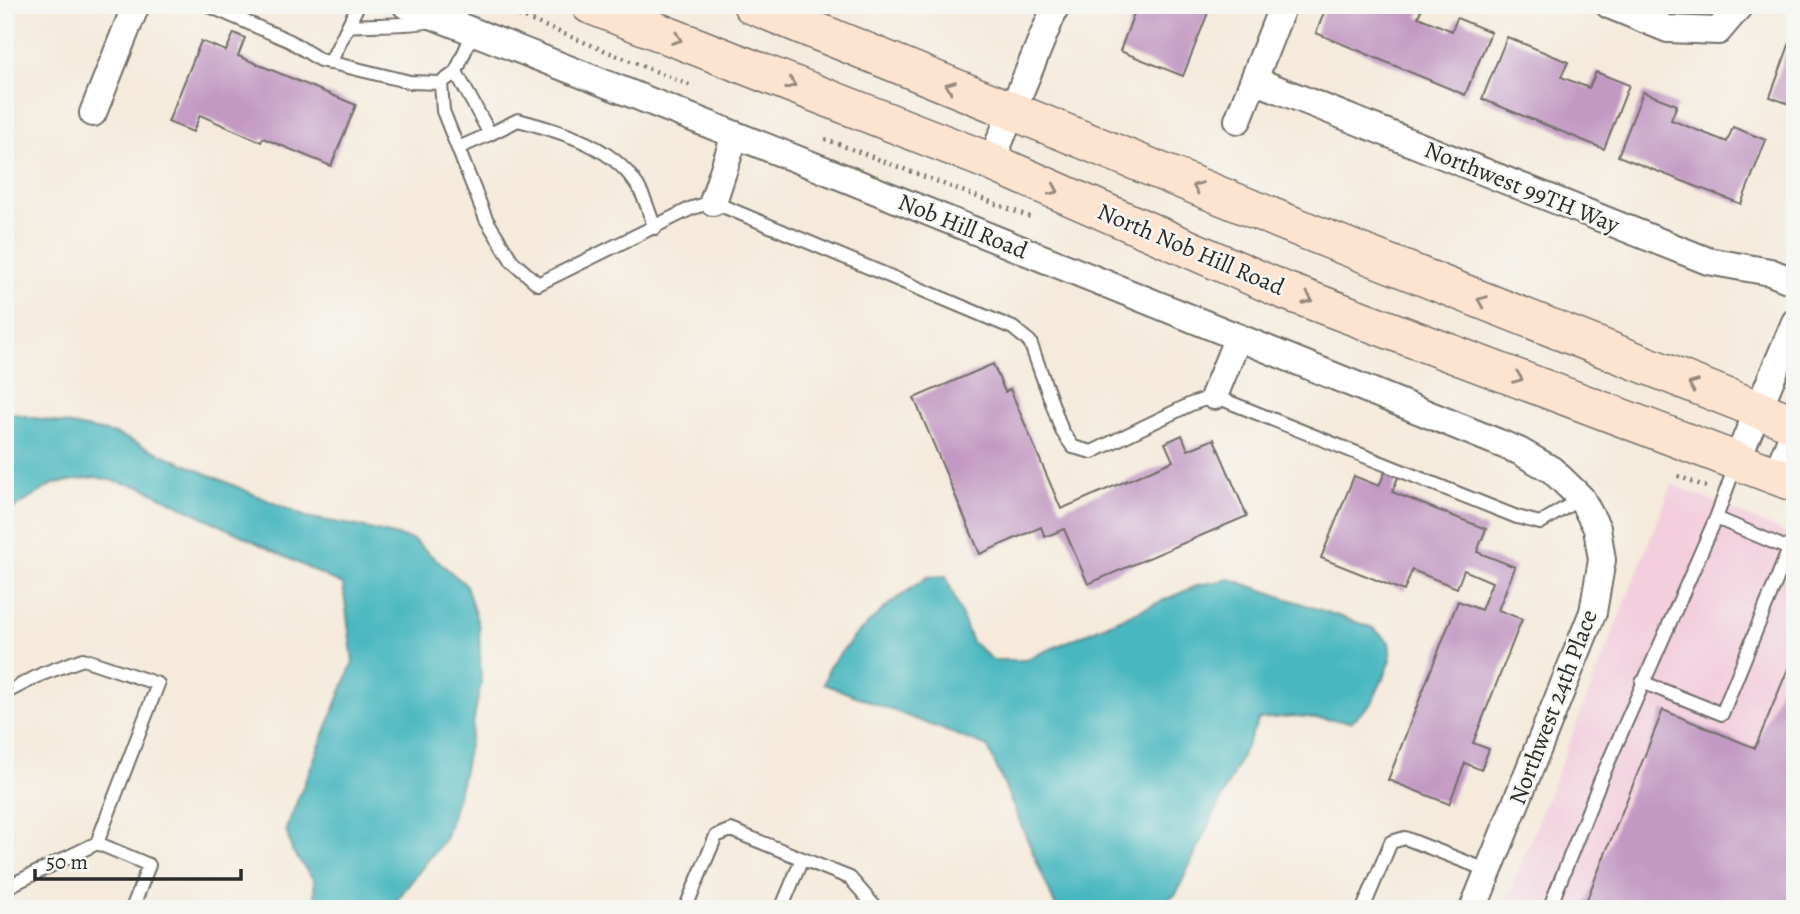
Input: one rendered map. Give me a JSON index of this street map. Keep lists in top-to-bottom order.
{
  "streets": {
    "main road": ["North Nob Hill Road"],
    "street": ["Northwest 99TH Way", "Nob Hill Road", "Northwest 24th Place"]
  },
  "crossings": [
    ["Nob Hill Road", "Northwest 24th Place"]
  ],
  "scale_bar": "50 m"
}
